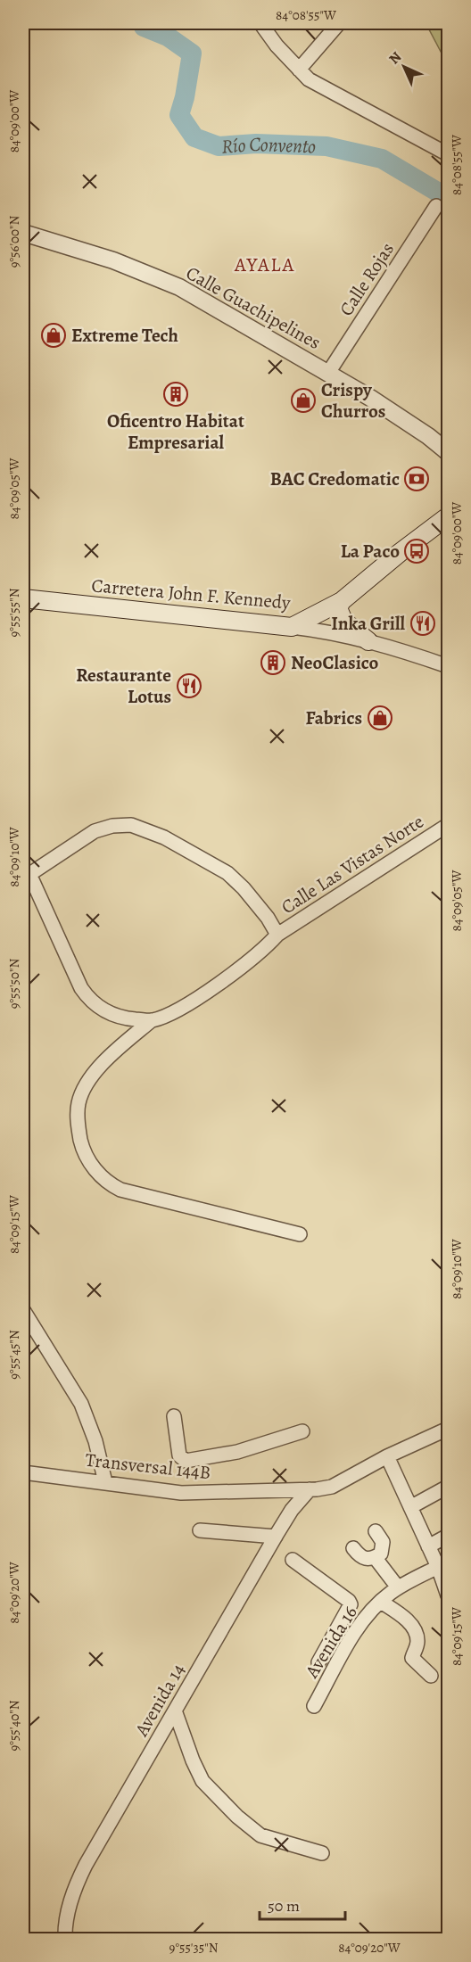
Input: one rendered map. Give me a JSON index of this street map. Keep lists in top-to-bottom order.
{
  "streets": {
    "main road": ["Carretera John F. Kennedy"],
    "street": [
      "Calle Rojas",
      "Calle Guachipelines",
      "Calle Las Vistas Norte",
      "Transversal 144B",
      "Avenida 16",
      "Avenida 14"
    ]
  },
  "crossings": [
    ["Calle Rojas", "Calle Guachipelines"],
    ["Transversal 144B", "Avenida 14"]
  ],
  "districts": ["AYALA"],
  "water": ["Río Convento"],
  "places": {
    "shop": ["Extreme Tech", "Crispy Churros", "Fabrics"],
    "building": ["Oficentro Habitat Empresarial", "NeoClasico"],
    "bank": ["BAC Credomatic"],
    "bus stop": ["La Paco"],
    "restaurant": ["Inka Grill", "Restaurante Lotus"]
  },
  "scale_bar": "50 m",
  "north": "top left",
  "coordinates": [
    "84°08'55\"W",
    "84°09'00\"W",
    "9°56'00\"N",
    "84°09'05\"W",
    "9°55'55\"N",
    "84°09'10\"W",
    "9°55'50\"N",
    "84°09'15\"W",
    "9°55'45\"N",
    "84°09'20\"W",
    "9°55'40\"N",
    "9°55'35\"N"
  ]
}
